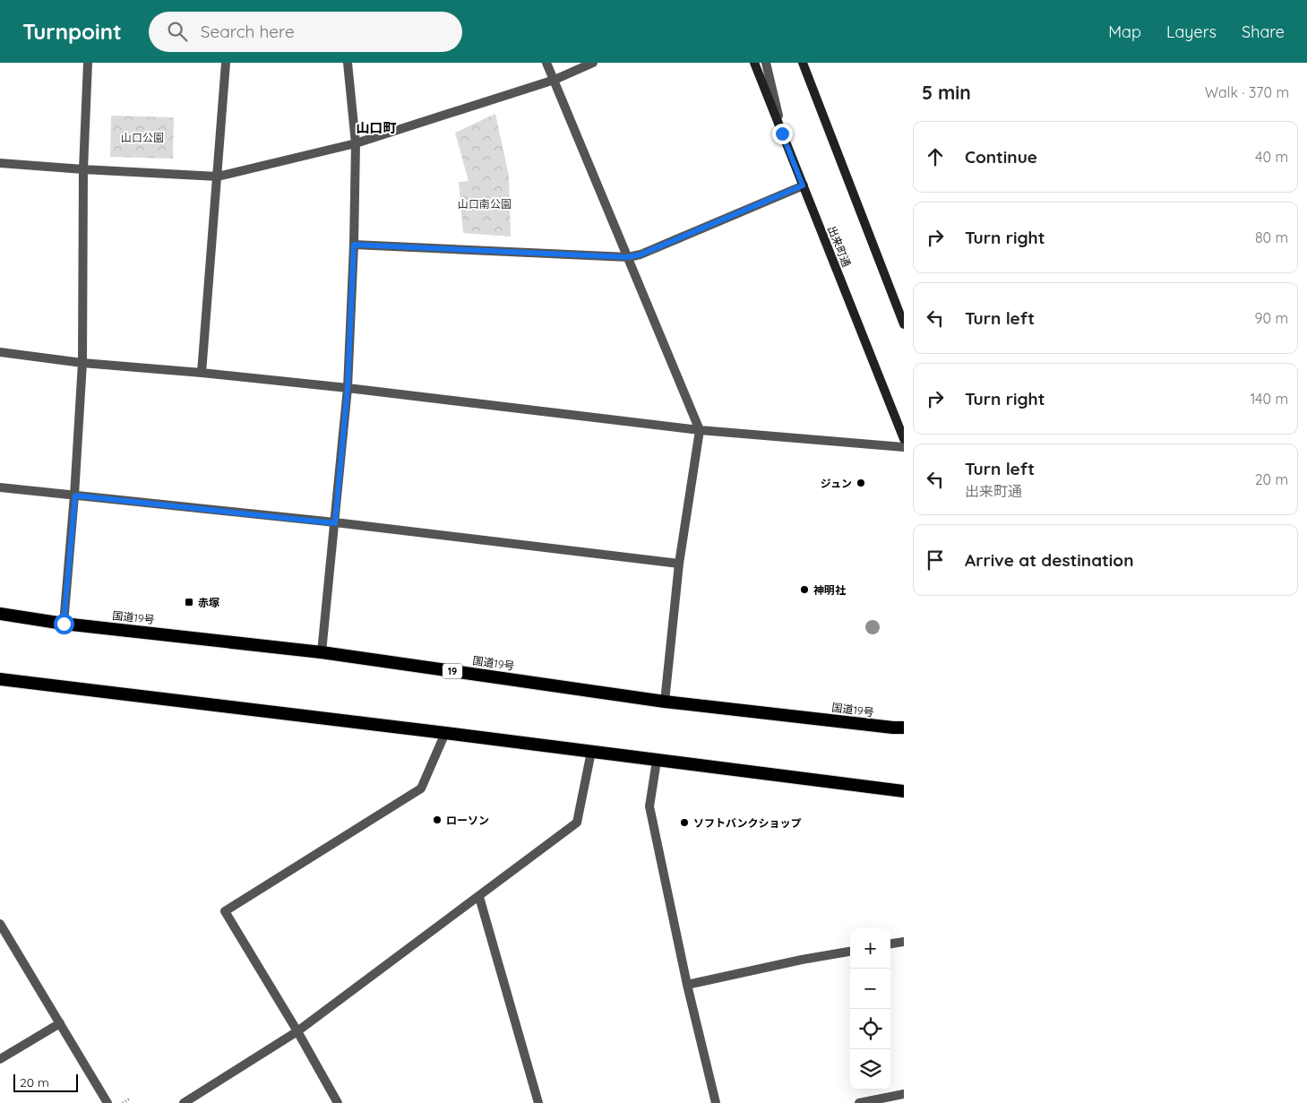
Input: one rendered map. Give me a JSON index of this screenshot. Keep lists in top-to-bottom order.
{
  "streets": {
    "highway": ["国道19号", "19"],
    "main road": ["出来町通"]
  },
  "districts": ["山口町"],
  "parks": ["山口公園", "山口南公園"],
  "places": {
    "other": [
      "ジュン",
      "神明社",
      "ローソン",
      "ソフトバンクショップ"
    ],
    "transit": ["赤塚"]
  },
  "scale_bar": "20 m",
  "page": {
    "header": "Turnpoint",
    "search": "Search here",
    "nav": ["Map", "Layers", "Share"],
    "heading": ["5 min", "Walk · 370 m"],
    "list": [
      ["Continue", "40 m"],
      ["Turn right", "80 m"],
      ["Turn left", "90 m"],
      ["Turn right", "140 m"],
      ["Turn left", "出来町通", "20 m"],
      "Arrive at destination"
    ],
    "map_buttons": ["+", "−"],
    "scale": "20 m"
  }
}
